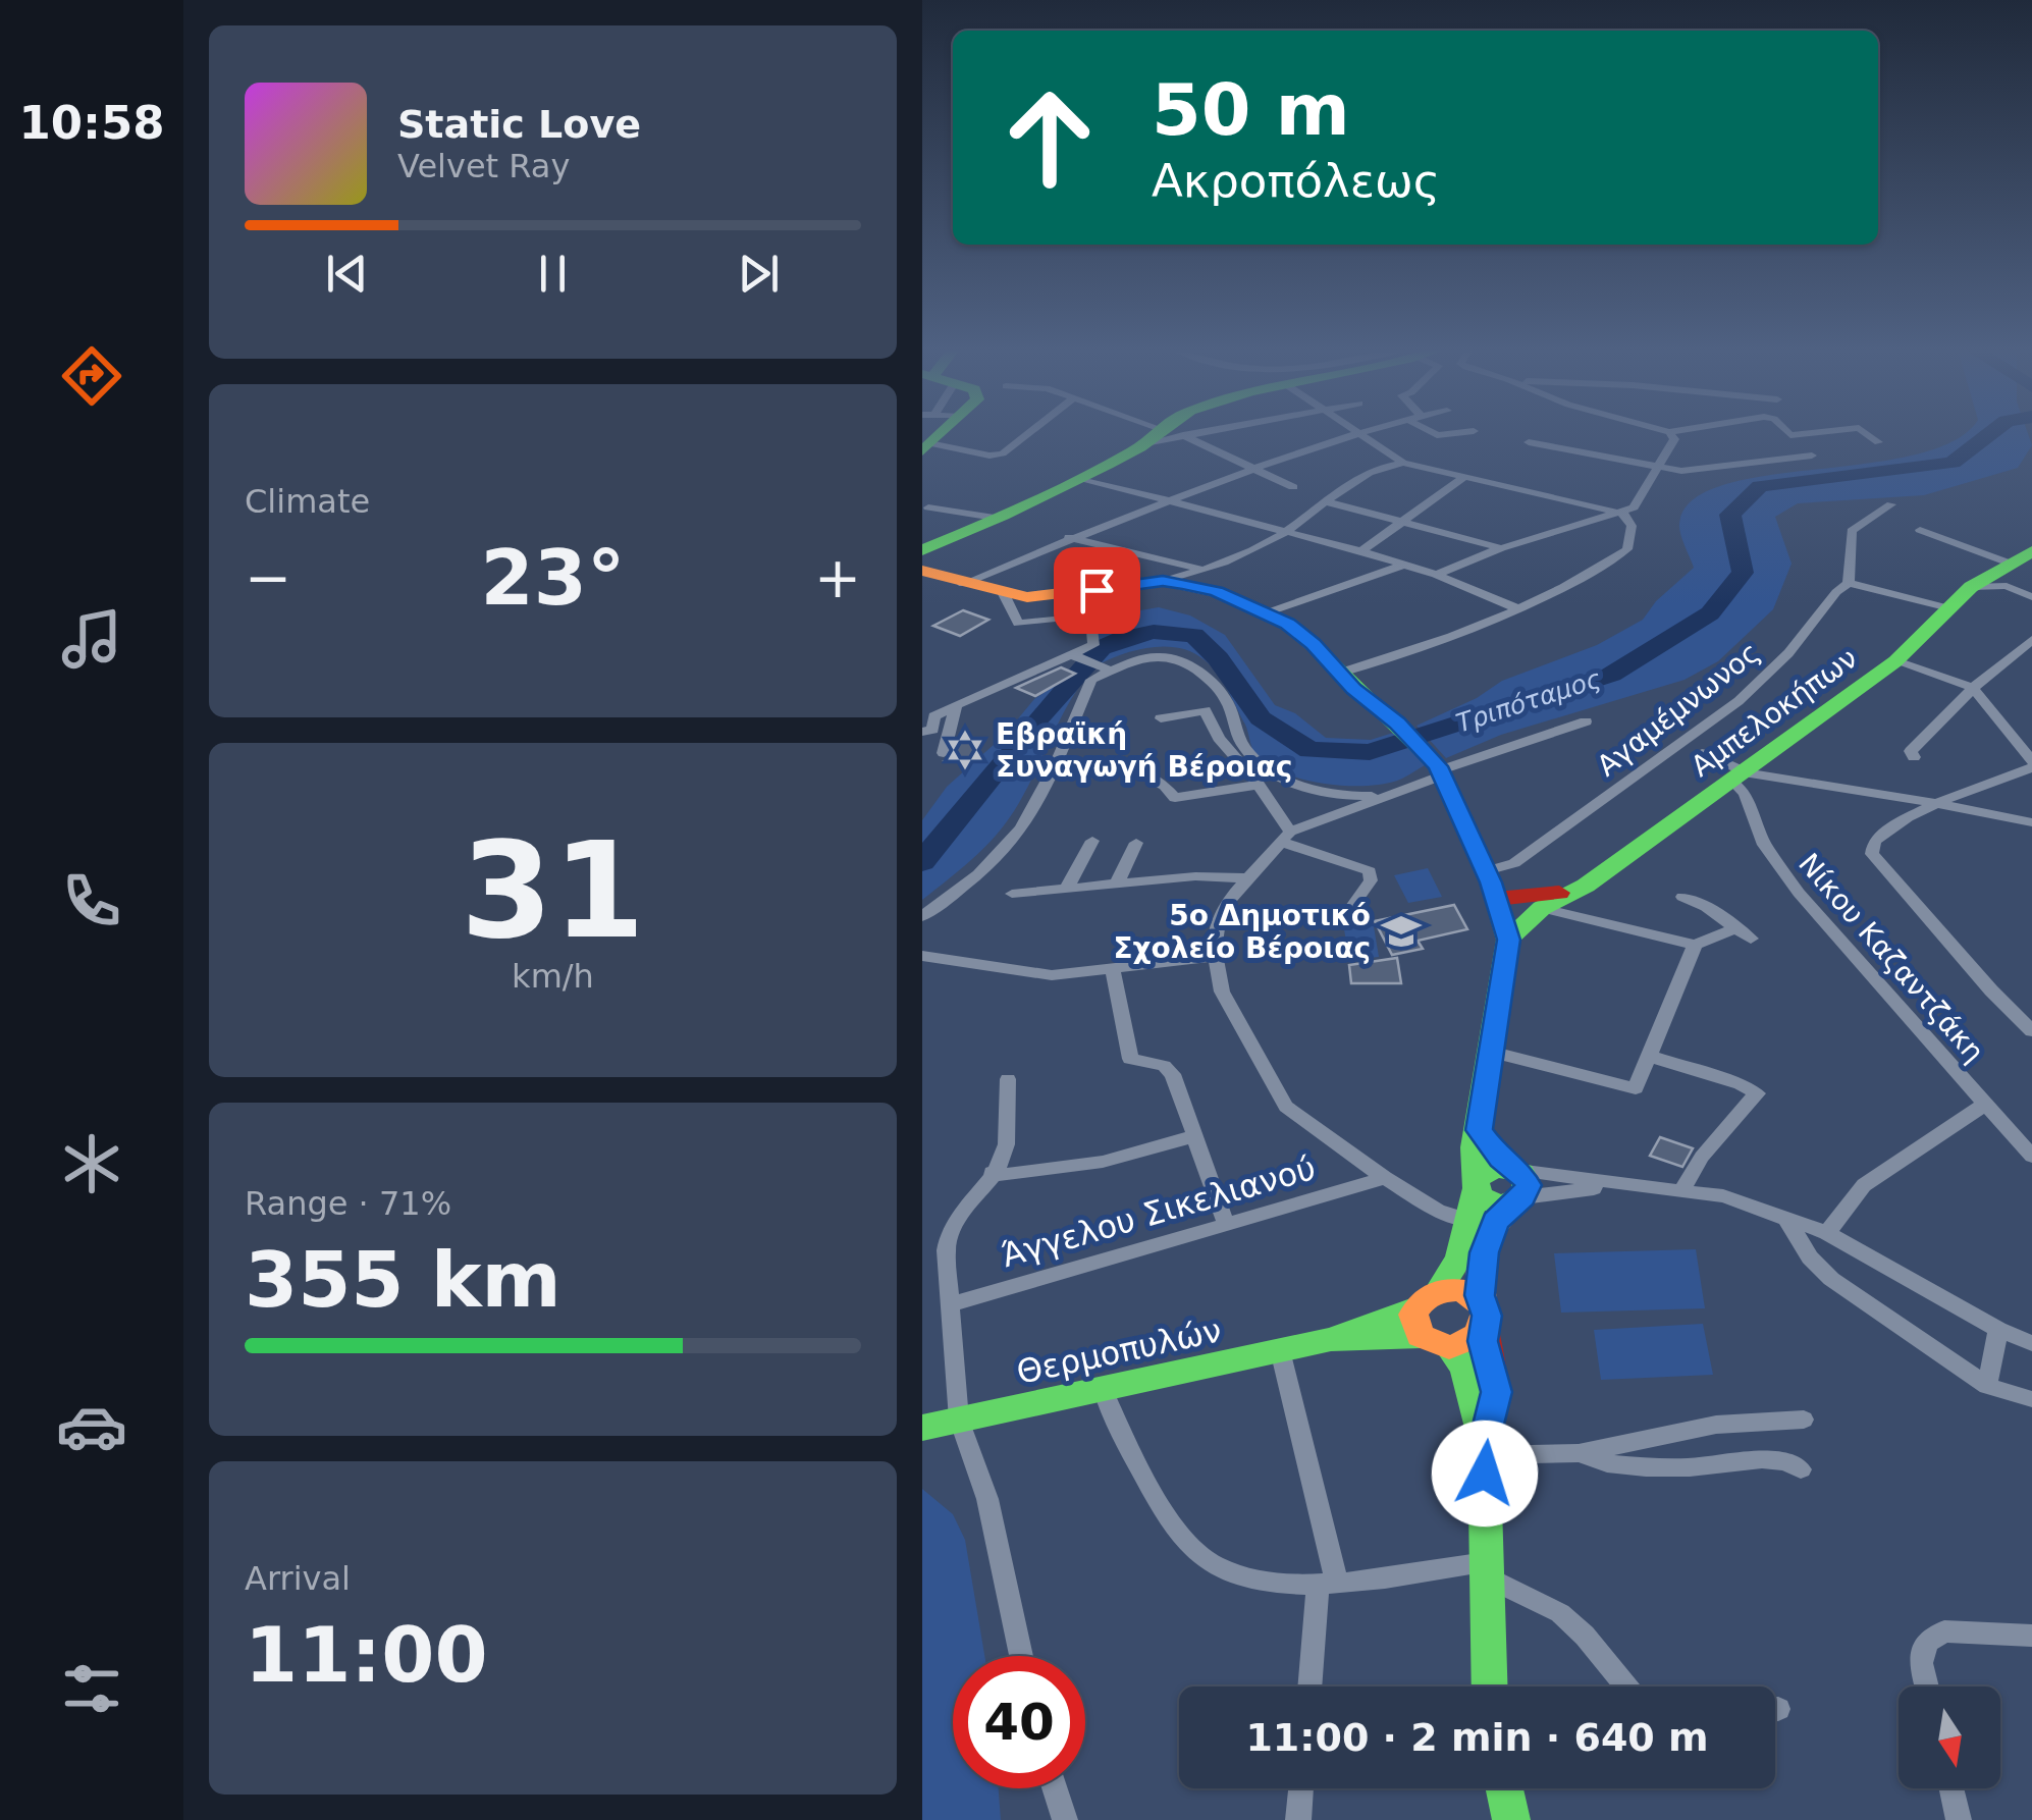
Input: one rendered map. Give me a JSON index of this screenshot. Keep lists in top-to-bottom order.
{
  "streets": {
    "street": [
      "Αγαμέμνωνος",
      "Αμπελοκήπων",
      "Νίκου Καζαντζάκη",
      "Άγγελου Σικελιανού",
      "Θερμοπυλών"
    ]
  },
  "crossings": [
    ["Αγαμέμνωνος", "Αμπελοκήπων"],
    ["Αμπελοκήπων", "Νίκου Καζαντζάκη"]
  ],
  "water": ["Τριπόταμος"],
  "places": {
    "synagogue": ["Εβραϊκή Συναγωγή Βέροιας"],
    "school or university": ["5ο Δημοτικό Σχολείο Βέροιας"]
  },
  "north": "bottom",
  "page": {
    "tabs": "10:58",
    "turn": ["50 m", "Ακροπόλεως"],
    "song": ["Static Love", "Velvet Ray"],
    "tile": [
      "Climate",
      ["31", "km/h"],
      ["Range · 71%", "355 km"],
      ["Arrival", "11:00"]
    ],
    "heat": ["−", "23°", "+"],
    "limit": "40",
    "trip": "11:00 · 2 min · 640 m"
  }
}
